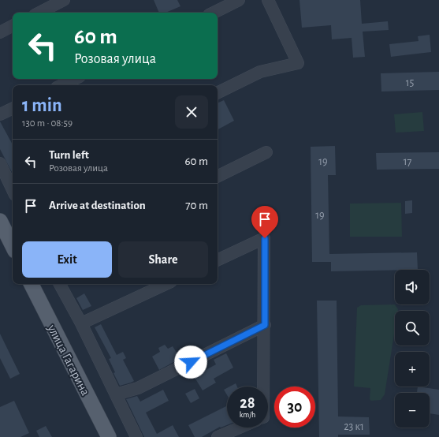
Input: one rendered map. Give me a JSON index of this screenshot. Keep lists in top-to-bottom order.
{
  "streets": {
    "main road": ["улица Гагарина"]
  },
  "house_numbers": [
    "15",
    "19",
    "17",
    "19",
    "23 к1"
  ],
  "page": {
    "turn": ["60 m", "Розовая улица"],
    "heading": ["1 min", "130 m · 08:59"],
    "list": [
      {
        "name": "Turn left",
        "note": "Розовая улица",
        "value": "60 m"
      },
      {
        "name": "Arrive at destination",
        "value": "70 m"
      }
    ],
    "buttons": ["Exit", "Share"],
    "map_buttons": ["+", "−"],
    "speed": "28 km/h",
    "limit": "30"
  }
}
